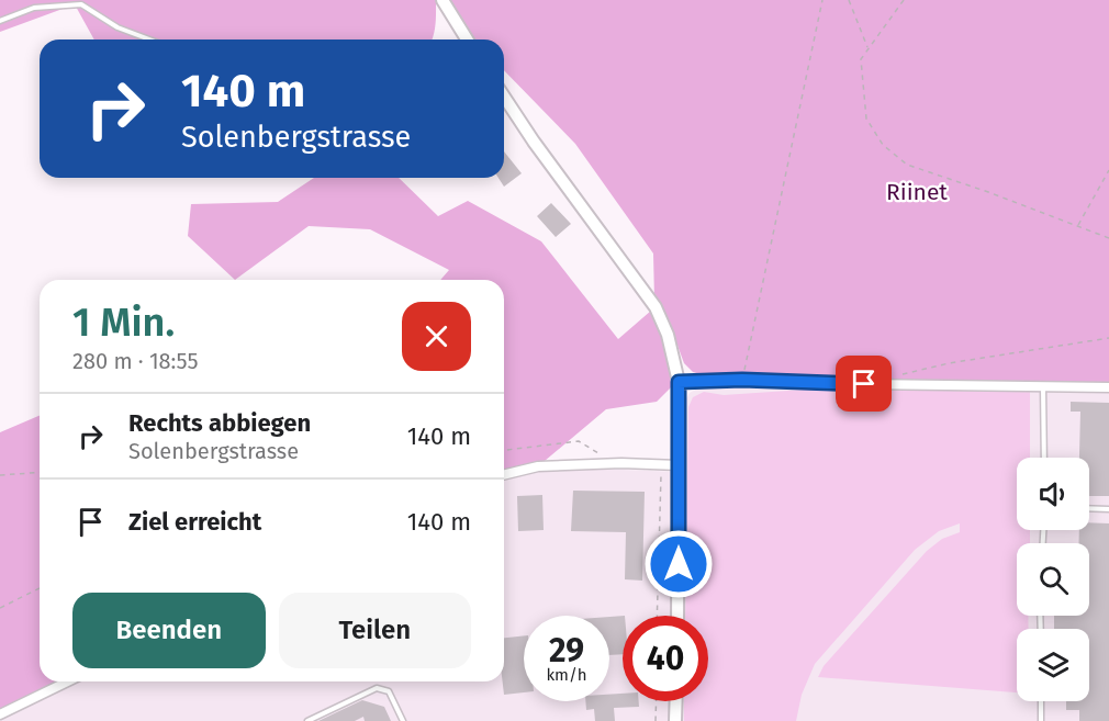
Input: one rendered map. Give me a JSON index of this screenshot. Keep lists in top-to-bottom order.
{
  "parks": ["Riinet"],
  "page": {
    "turn": ["140 m", "Solenbergstrasse"],
    "heading": ["1 Min.", "280 m · 18:55"],
    "list": [
      {
        "name": "Rechts abbiegen",
        "note": "Solenbergstrasse",
        "value": "140 m"
      },
      {
        "name": "Ziel erreicht",
        "value": "140 m"
      }
    ],
    "buttons": ["Beenden", "Teilen"],
    "speed": "29 km/h",
    "limit": "40"
  }
}
